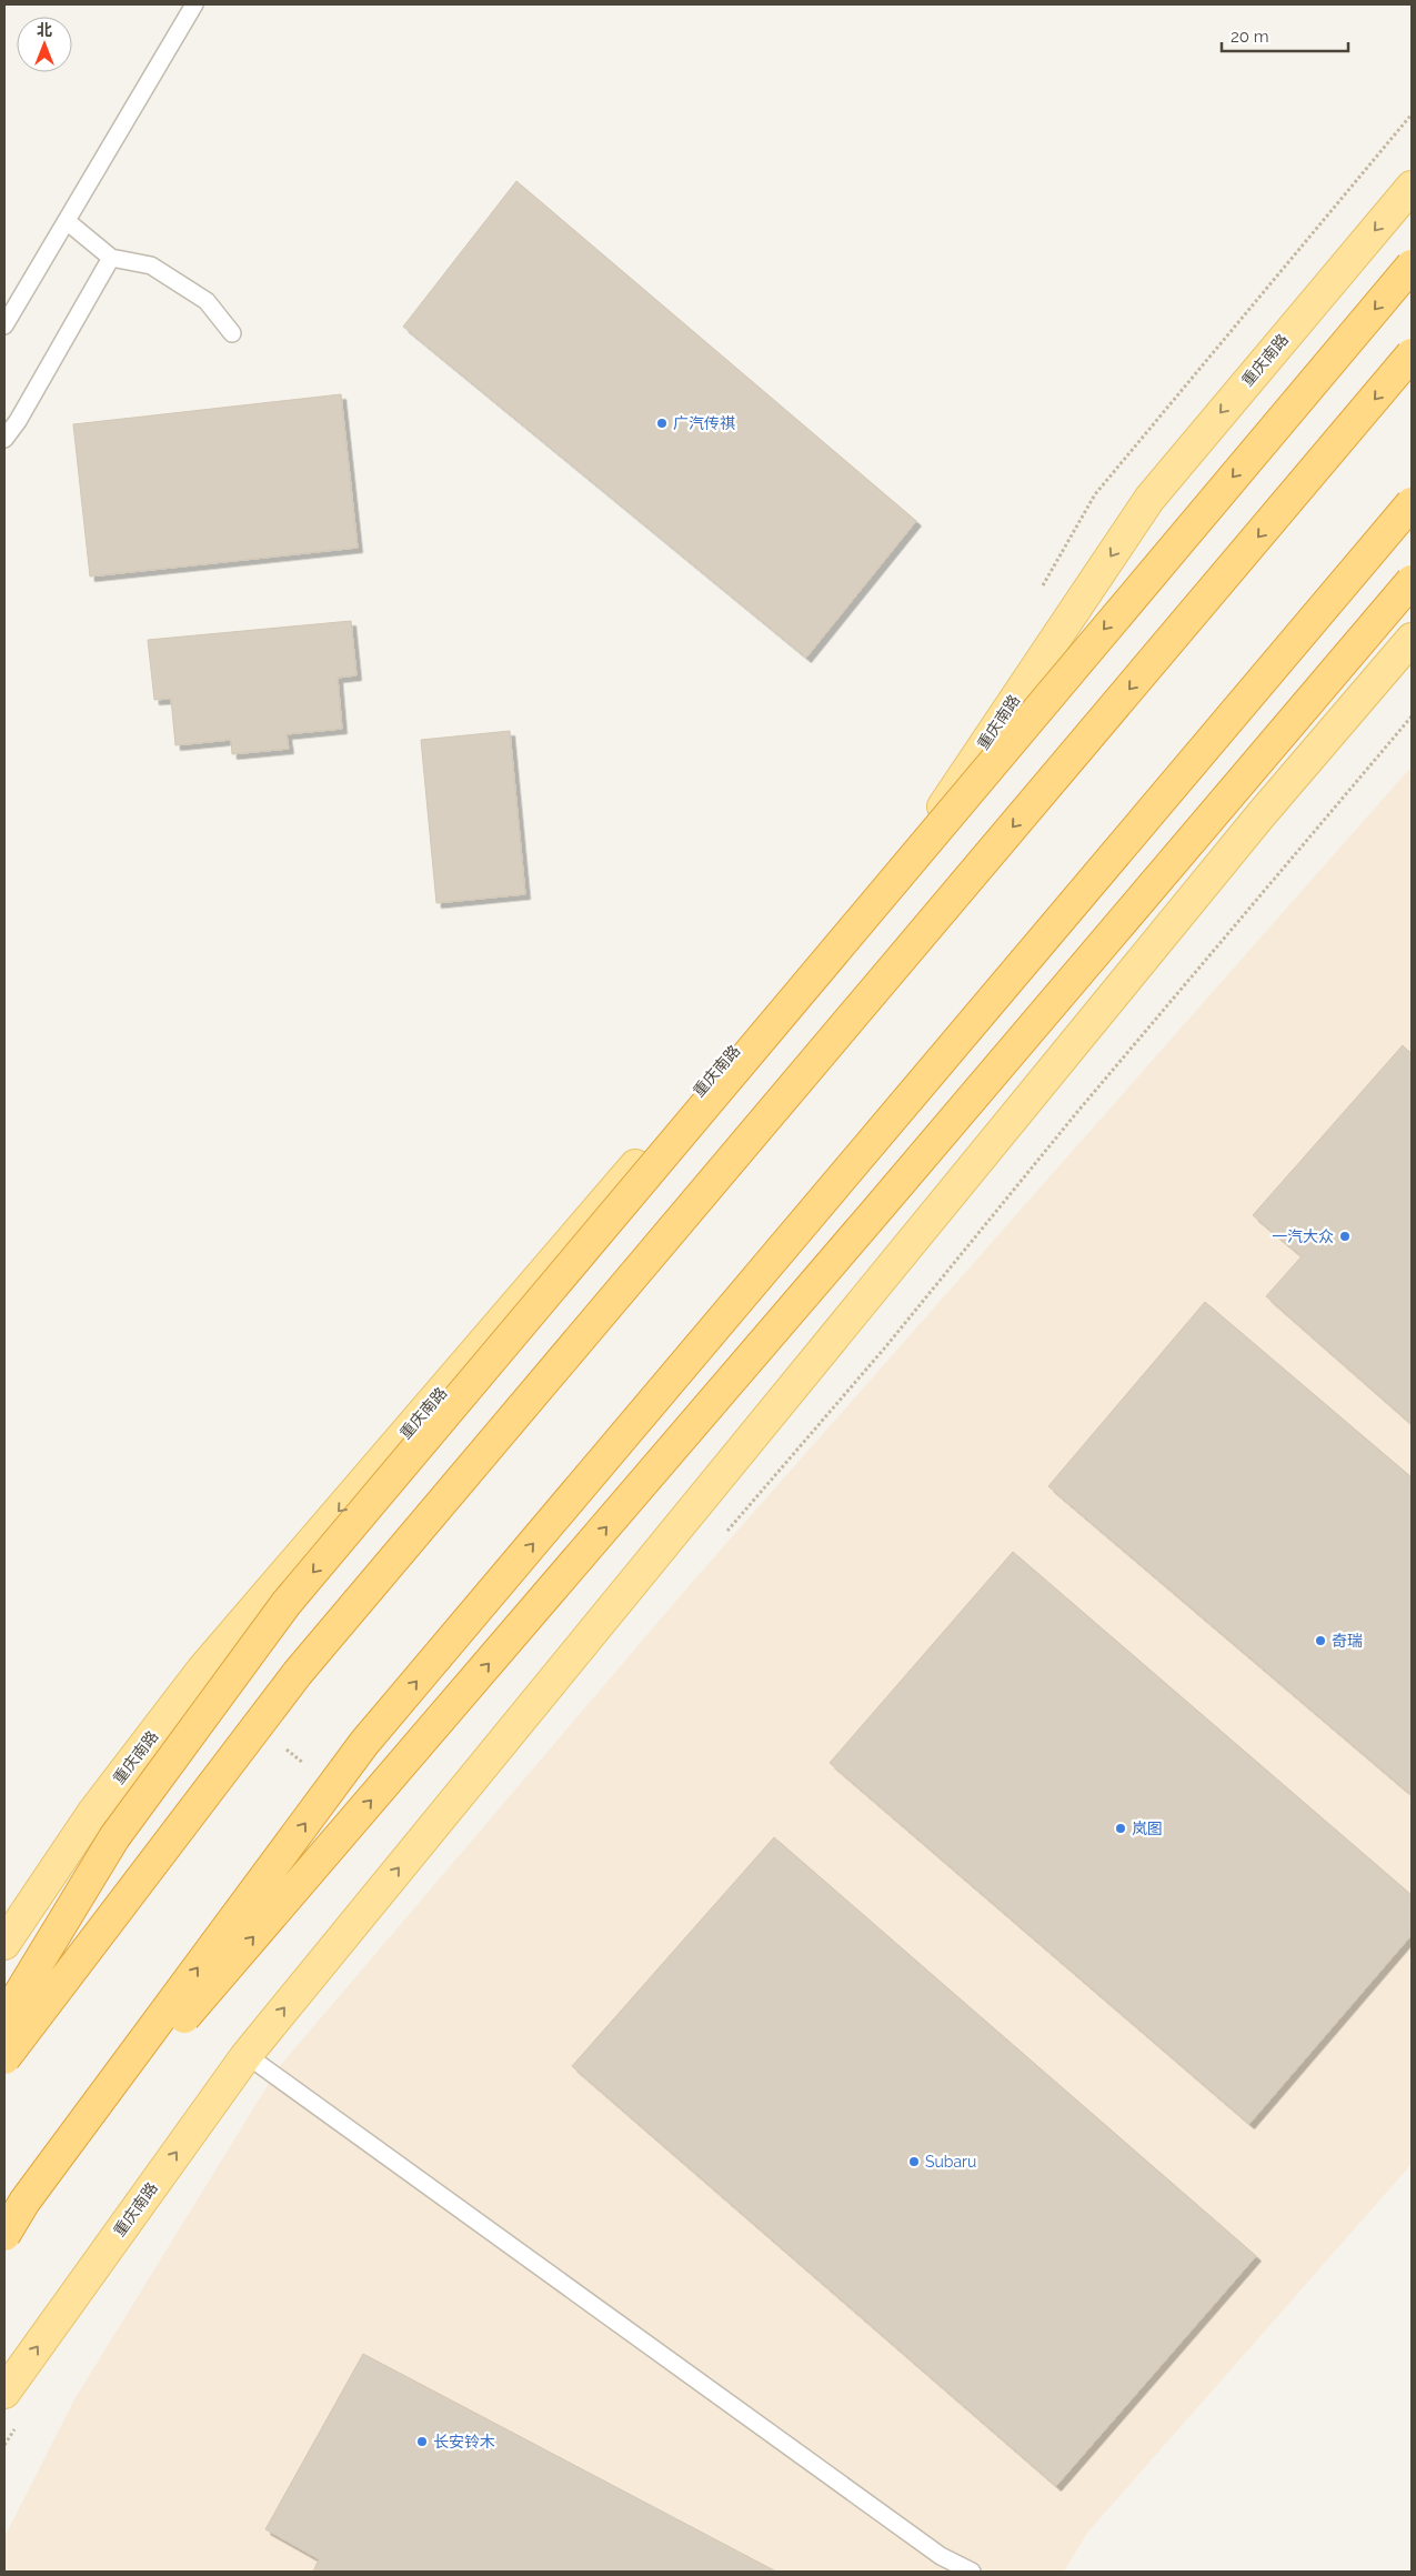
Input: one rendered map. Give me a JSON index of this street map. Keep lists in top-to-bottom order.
{
  "streets": {
    "main road": ["重庆南路"]
  },
  "places": [
    "广汽传祺",
    "一汽大众",
    "奇瑞",
    "岚图",
    "Subaru",
    "长安铃木"
  ],
  "scale_bar": "20 m",
  "north": "top"
}
